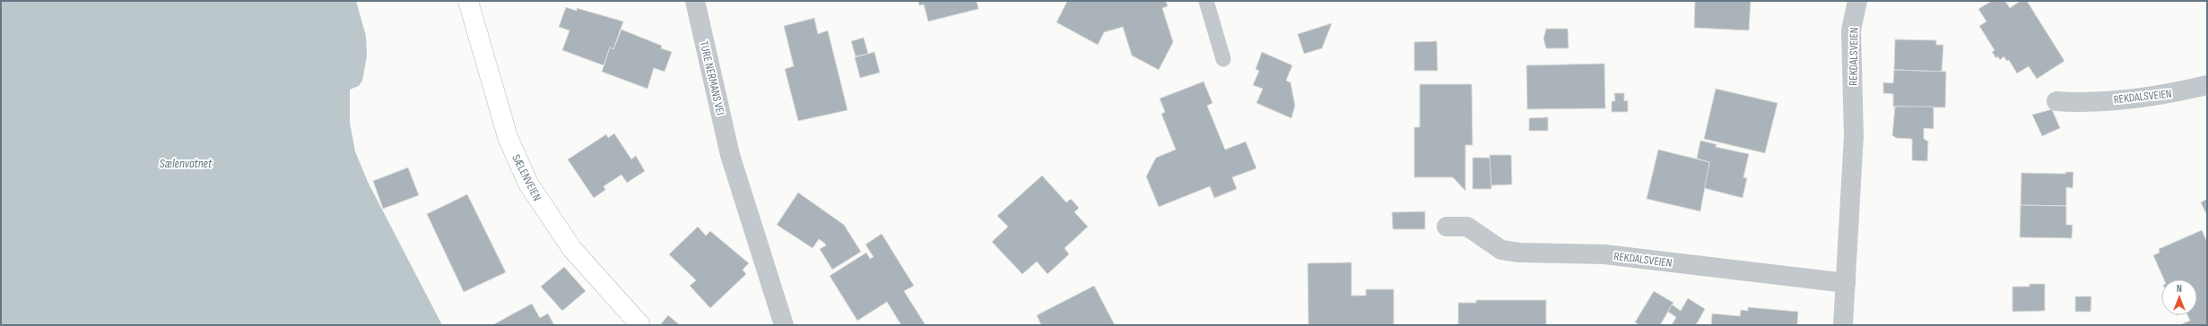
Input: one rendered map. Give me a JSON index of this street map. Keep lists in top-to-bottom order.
{
  "streets": {
    "street": ["REKDALSVEIEN", "TURE NERMANS VEI", "SÆLENVEIEN"]
  },
  "water": ["Sælenvatnet"],
  "north": "top"
}
